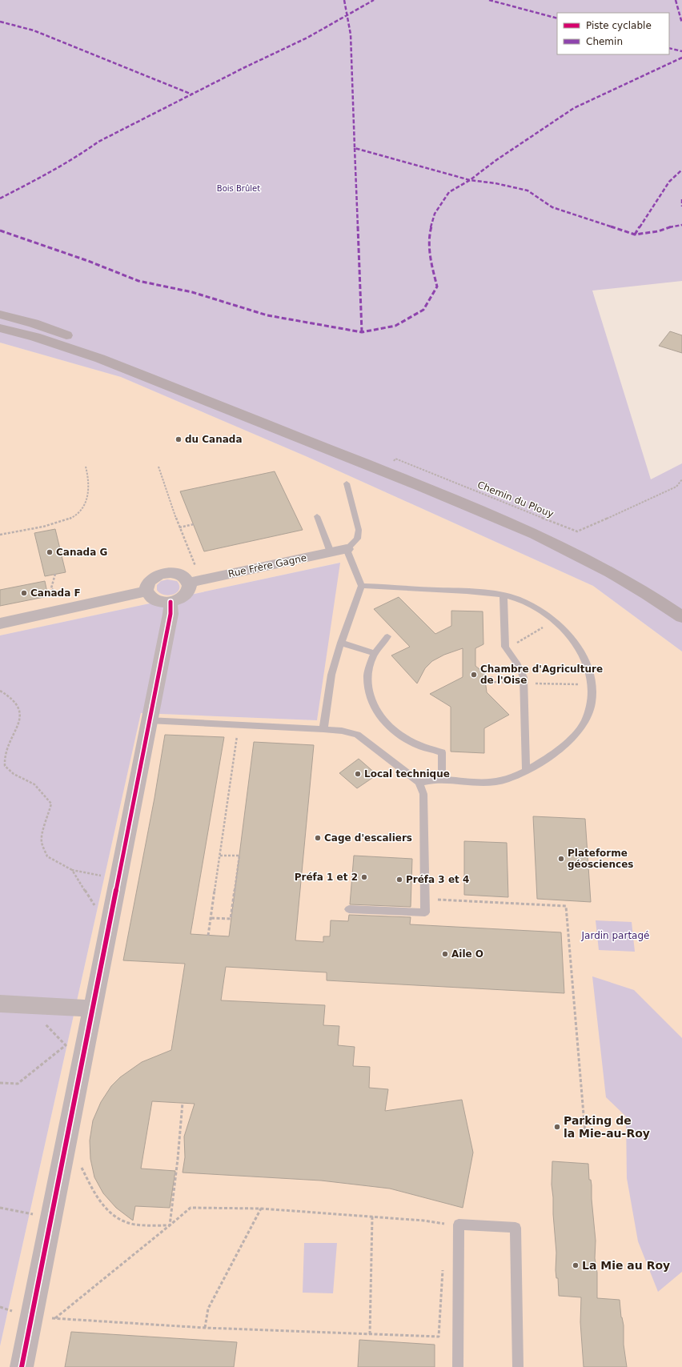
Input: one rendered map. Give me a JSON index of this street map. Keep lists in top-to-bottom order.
{
  "streets": {
    "street": ["Rue Frère Gagne"],
    "path": ["Chemin du Plouy"]
  },
  "parks": ["Bois Brûlet", "Jardin partagé"],
  "places": [
    "du Canada",
    "Canada G",
    "Canada F",
    "Chambre d'Agriculture de l'Oise",
    "Local technique",
    "Cage d'escaliers",
    "Plateforme géosciences",
    "Préfa 1 et 2",
    "Préfa 3 et 4",
    "Aile O",
    "Parking de la Mie-au-Roy",
    "La Mie au Roy"
  ],
  "legend": ["Piste cyclable", "Chemin"]
}
